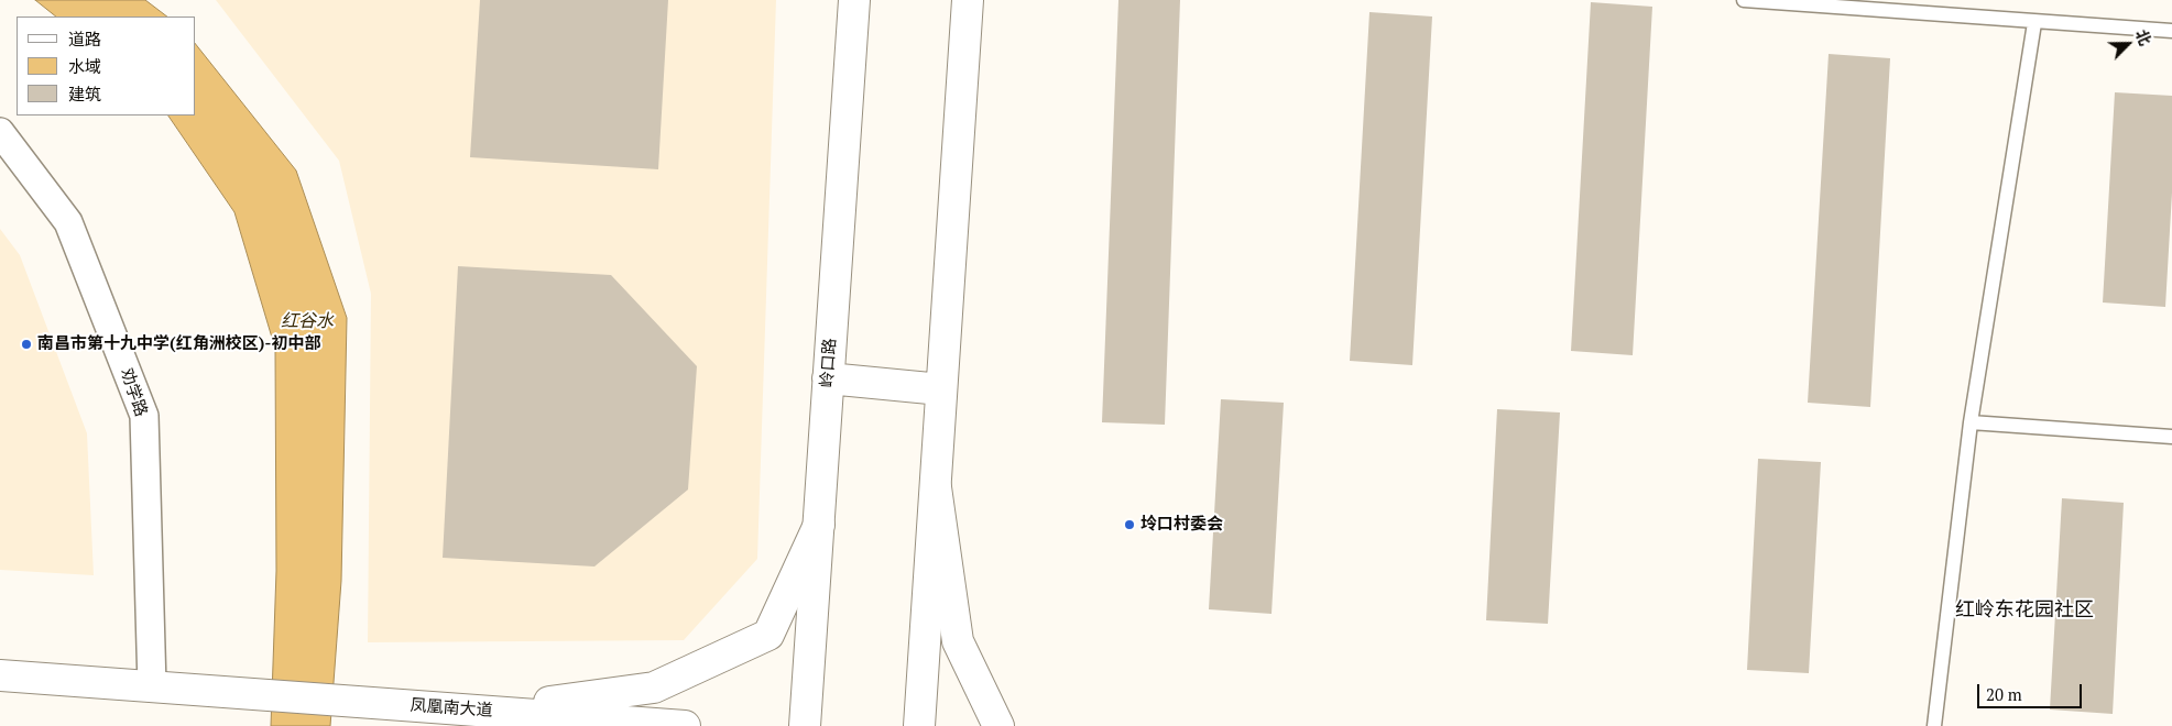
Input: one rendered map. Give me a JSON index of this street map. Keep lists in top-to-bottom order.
{
  "streets": {
    "street": ["岭口路", "劝学路", "凤凰南大道"]
  },
  "crossings": [
    ["劝学路", "凤凰南大道"]
  ],
  "districts": ["红岭东花园社区"],
  "water": ["红谷水"],
  "places": ["南昌市第十九中学(红角洲校区)-初中部", "坽口村委会"],
  "legend": ["道路", "水域", "建筑"],
  "scale_bar": "20 m",
  "north": "top right"
}
